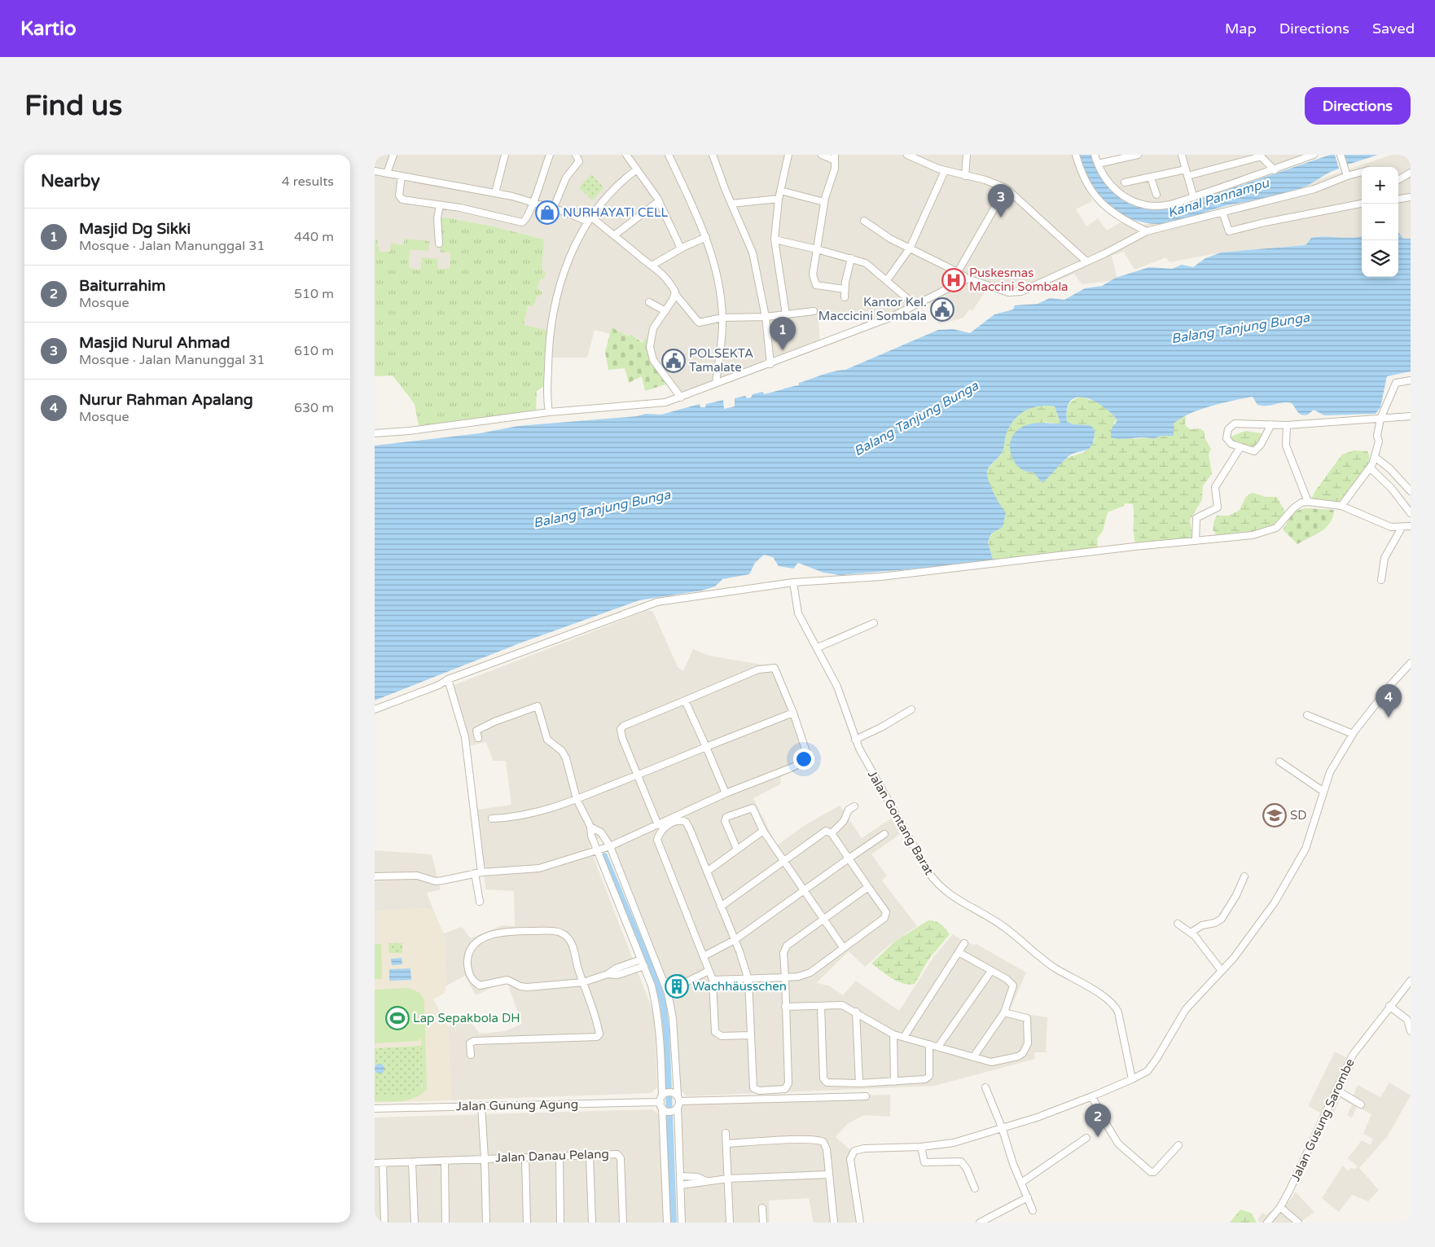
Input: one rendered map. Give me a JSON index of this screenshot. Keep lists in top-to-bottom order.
{
  "streets": {
    "street": [
      "Jalan Gontang Barat",
      "Jalan Gunung Agung",
      "Jalan Gusung Sarombe",
      "Jalan Danau Pelang"
    ]
  },
  "water": ["Kanal Pannampu", "Balang Tanjung Bunga"],
  "places": {
    "shop": ["NURHAYATI CELL"],
    "hospital": ["Puskesmas Maccini Sombala"],
    "public building": ["Kantor Kel. Maccicini Sombala", "POLSEKTA Tamalate"],
    "school or university": ["SD"],
    "building": ["Wachhäusschen"],
    "sports": ["Lap Sepakbola DH"]
  },
  "page": {
    "header": "Kartio",
    "nav": ["Map", "Directions", "Saved"],
    "buttons": "Directions",
    "title": "Find us",
    "heading": ["Nearby", "4 results"],
    "map_buttons": ["+", "−"],
    "pins": [
      "3",
      "1",
      "4",
      "2"
    ],
    "list": [
      {
        "mark": "1",
        "name": "Masjid Dg Sikki",
        "note": "Mosque · Jalan Manunggal 31",
        "value": "440 m"
      },
      {
        "mark": "2",
        "name": "Baiturrahim",
        "note": "Mosque",
        "value": "510 m"
      },
      {
        "mark": "3",
        "name": "Masjid Nurul Ahmad",
        "note": "Mosque · Jalan Manunggal 31",
        "value": "610 m"
      },
      {
        "mark": "4",
        "name": "Nurur Rahman Apalang",
        "note": "Mosque",
        "value": "630 m"
      }
    ]
  }
}
